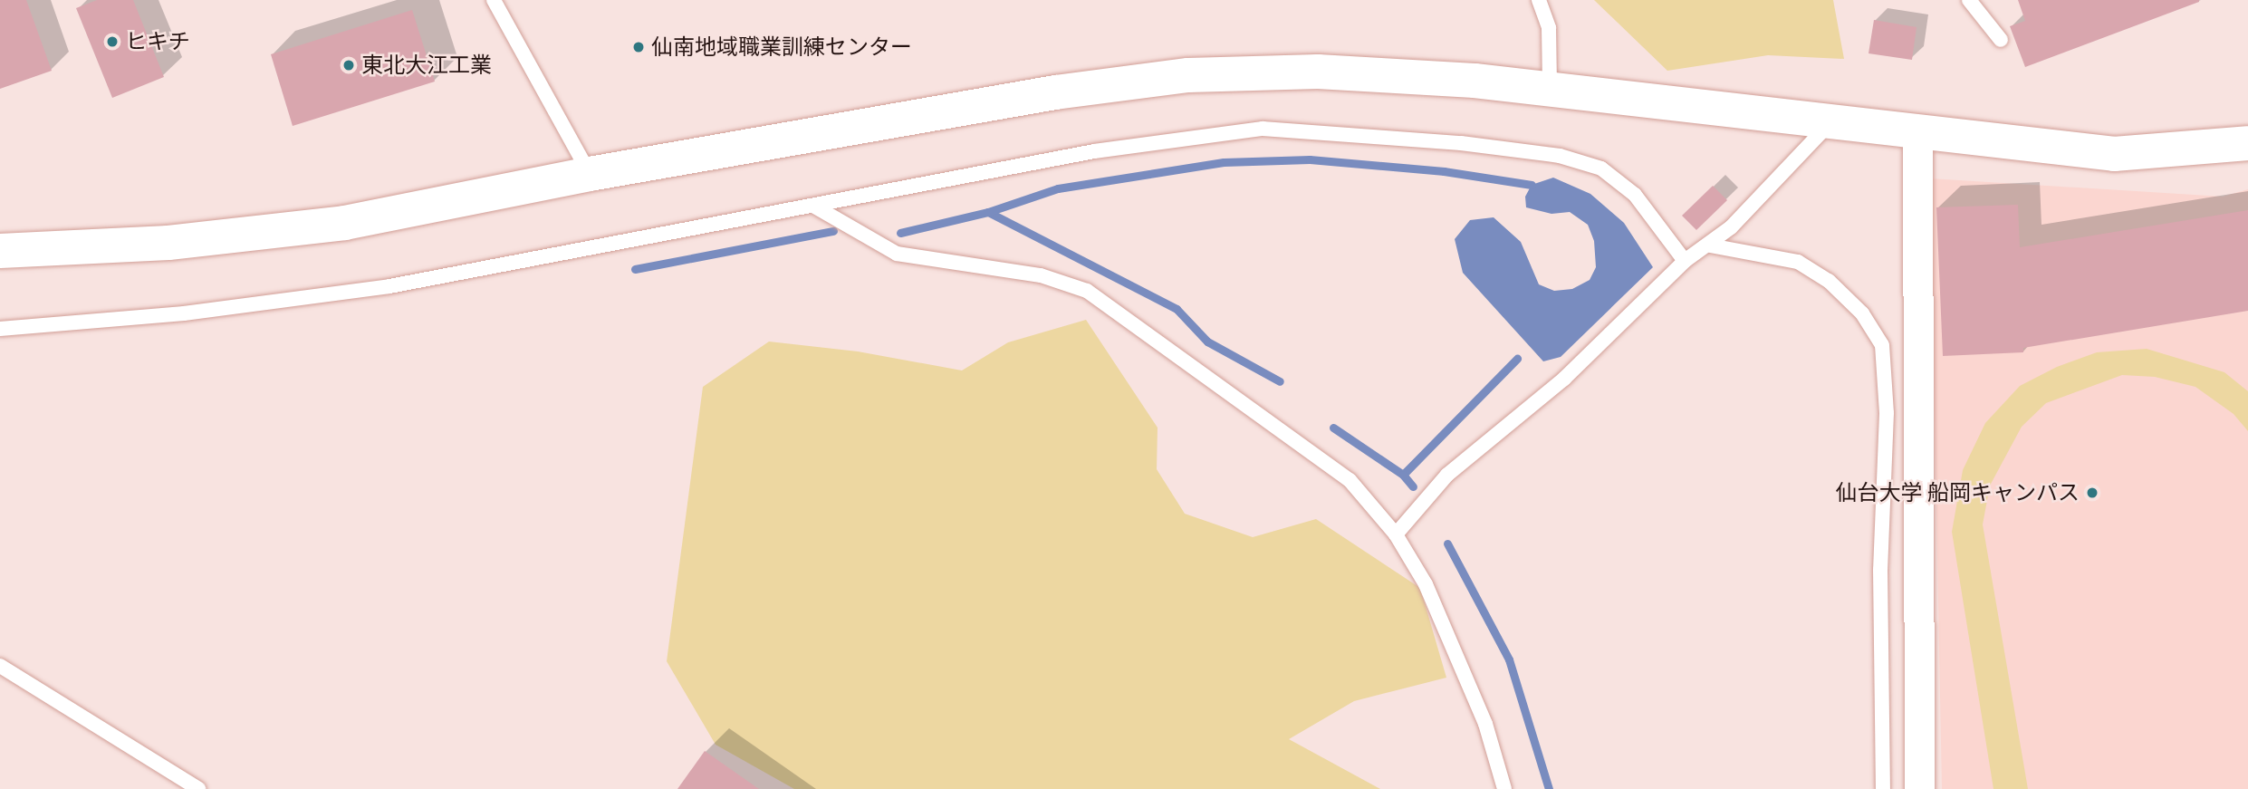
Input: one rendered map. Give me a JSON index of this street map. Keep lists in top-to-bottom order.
{
  "places": [
    "ヒキチ",
    "仙南地域職業訓練センター",
    "東北大江工業",
    "仙台大学 船岡キャンパス"
  ]
}
